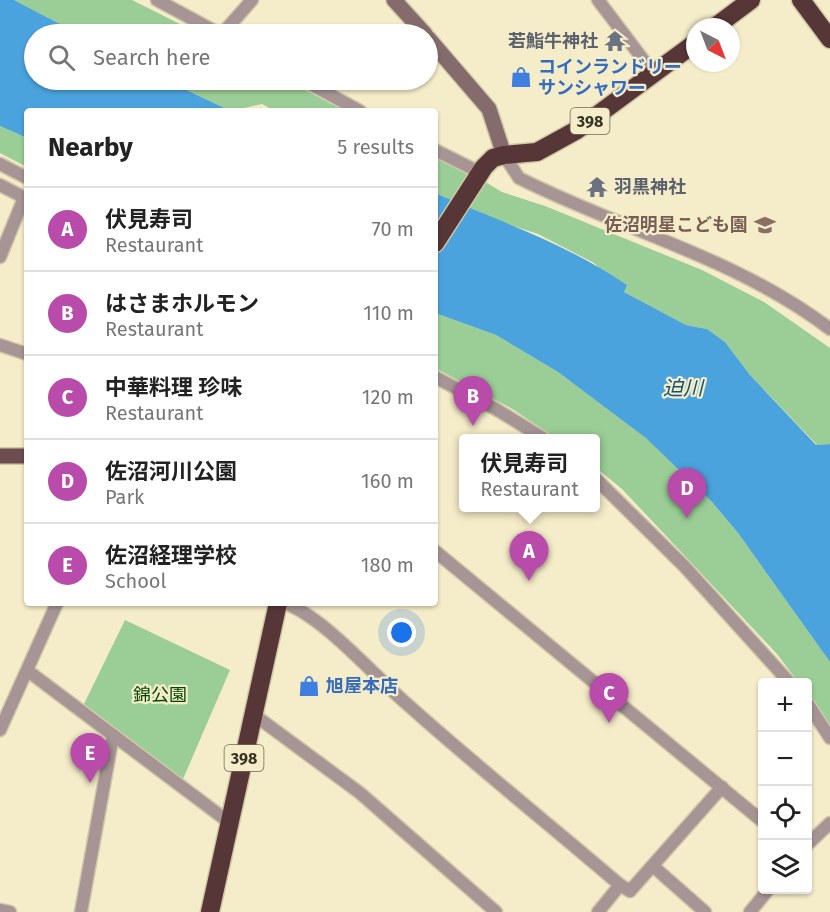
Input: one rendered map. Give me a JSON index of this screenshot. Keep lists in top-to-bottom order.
{
  "streets": {
    "highway": ["398"]
  },
  "water": ["迫川"],
  "parks": ["錦公園"],
  "places": {
    "temple": ["若鮨牛神社", "羽黒神社"],
    "shop": ["コインランドリー サンシャワー", "旭屋本店"],
    "school or university": ["佐沼明星こども園"]
  },
  "north": "bottom right",
  "page": {
    "search": "Search here",
    "heading": ["Nearby", "5 results"],
    "list": [
      {
        "mark": "A",
        "name": "伏見寿司",
        "note": "Restaurant",
        "value": "70 m"
      },
      {
        "mark": "B",
        "name": "はさまホルモン",
        "note": "Restaurant",
        "value": "110 m"
      },
      {
        "mark": "C",
        "name": "中華料理 珍味",
        "note": "Restaurant",
        "value": "120 m"
      },
      {
        "mark": "D",
        "name": "佐沼河川公園",
        "note": "Park",
        "value": "160 m"
      },
      {
        "mark": "E",
        "name": "佐沼経理学校",
        "note": "School",
        "value": "180 m"
      }
    ],
    "pins": [
      "B",
      "D",
      "A",
      "C",
      "E"
    ],
    "popup": ["伏見寿司", "Restaurant"],
    "map_buttons": ["+", "−"]
  }
}
